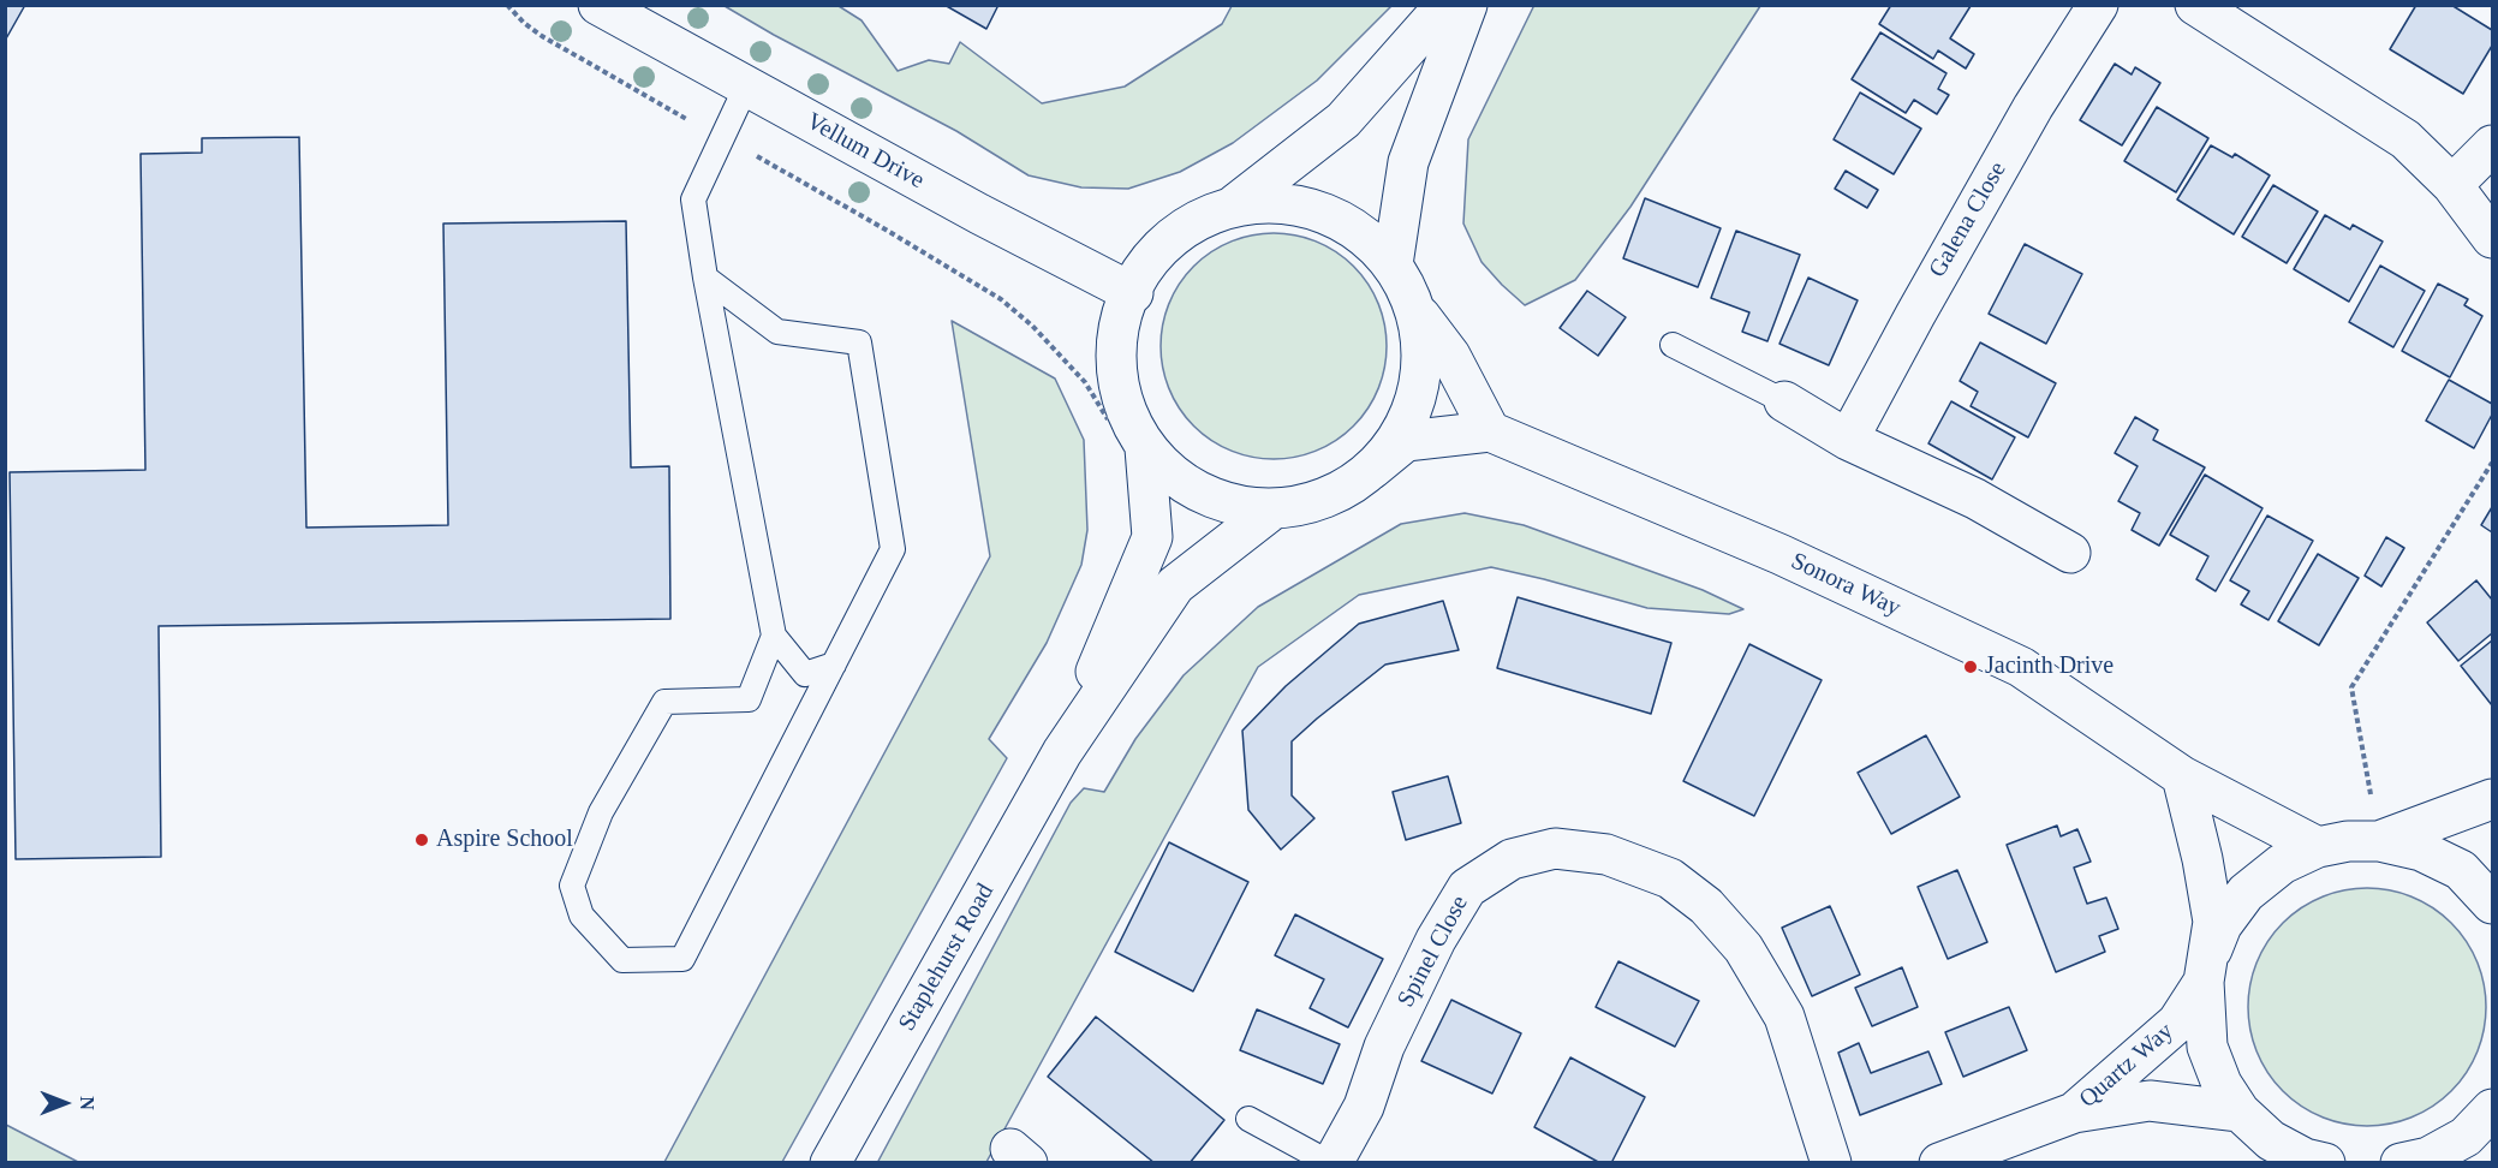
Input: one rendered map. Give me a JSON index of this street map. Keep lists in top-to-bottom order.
{
  "streets": {
    "street": [
      "Vellum Drive",
      "Galena Close",
      "Sonora Way",
      "Spinel Close",
      "Staplehurst Road",
      "Quartz Way"
    ]
  },
  "places": ["Jacinth Drive", "Aspire School"],
  "north": "right"
}
